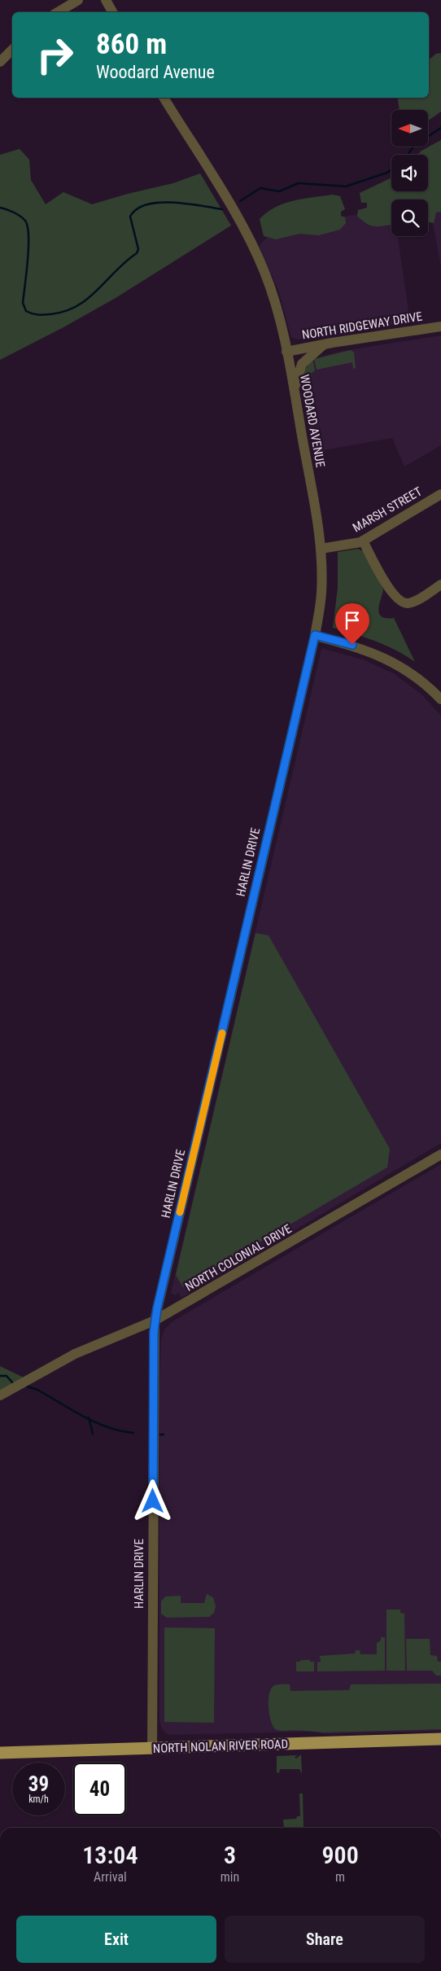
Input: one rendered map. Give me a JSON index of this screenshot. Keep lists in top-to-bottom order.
{
  "streets": {
    "main road": ["NORTH NOLAN RIVER ROAD"],
    "street": [
      "NORTH RIDGEWAY DRIVE",
      "WOODARD AVENUE",
      "MARSH STREET",
      "HARLIN DRIVE",
      "NORTH COLONIAL DRIVE"
    ]
  },
  "crossings": [
    ["NORTH RIDGEWAY DRIVE", "WOODARD AVENUE"],
    ["WOODARD AVENUE", "MARSH STREET"],
    ["WOODARD AVENUE", "HARLIN DRIVE"],
    ["HARLIN DRIVE", "NORTH COLONIAL DRIVE"],
    ["HARLIN DRIVE", "NORTH NOLAN RIVER ROAD"]
  ],
  "north": "left",
  "page": {
    "turn": ["860 m", "Woodard Avenue"],
    "speed": "39 km/h",
    "limit": "40",
    "eta": [
      "13:04",
      "Arrival",
      "3",
      "min",
      "900",
      "m"
    ],
    "buttons": ["Exit", "Share"]
  }
}
